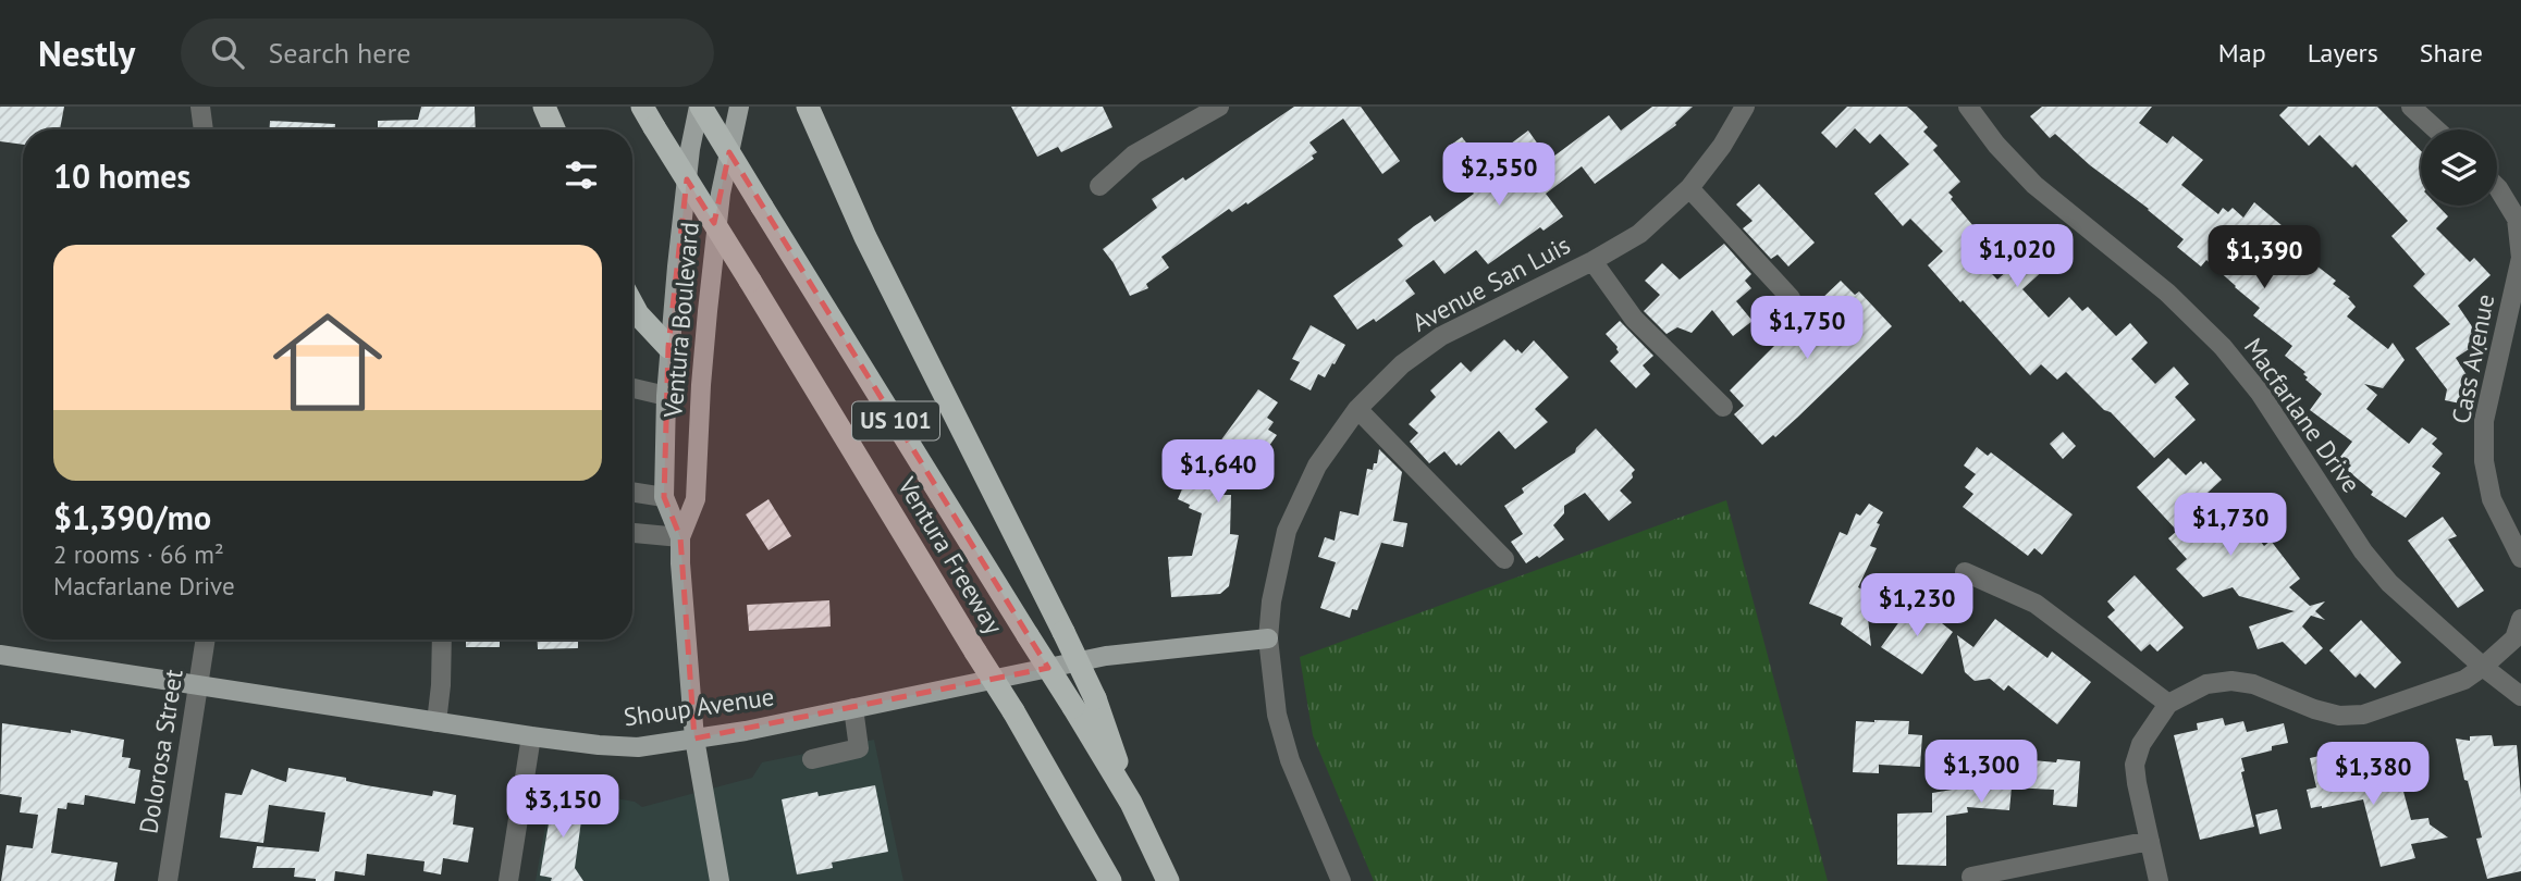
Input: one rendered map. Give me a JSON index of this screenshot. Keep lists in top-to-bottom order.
{
  "streets": {
    "highway": ["US 101", "Ventura Freeway"],
    "main road": ["Ventura Boulevard", "Shoup Avenue"],
    "street": [
      "Avenue San Luis",
      "Cass Avenue",
      "Macfarlane Drive",
      "Dolorosa Street"
    ]
  },
  "crossings": [
    ["Avenue San Luis", "Shoup Avenue"],
    ["Ventura Boulevard", "Ventura Freeway"],
    ["Ventura Boulevard", "Shoup Avenue"],
    ["Shoup Avenue", "Dolorosa Street"]
  ],
  "page": {
    "header": "Nestly",
    "search": "Search here",
    "nav": ["Map", "Layers", "Share"],
    "heading": "10 homes",
    "price": [
      "$2,550",
      "$1,020",
      "$1,390",
      "$1,750",
      "$1,640",
      "$1,730",
      "$1,230",
      "$1,300",
      "$1,380",
      "$3,150"
    ],
    "list": [
      {
        "name": "$1,390/mo",
        "note": "2 rooms · 66 m² · Macfarlane Drive"
      }
    ]
  }
}
